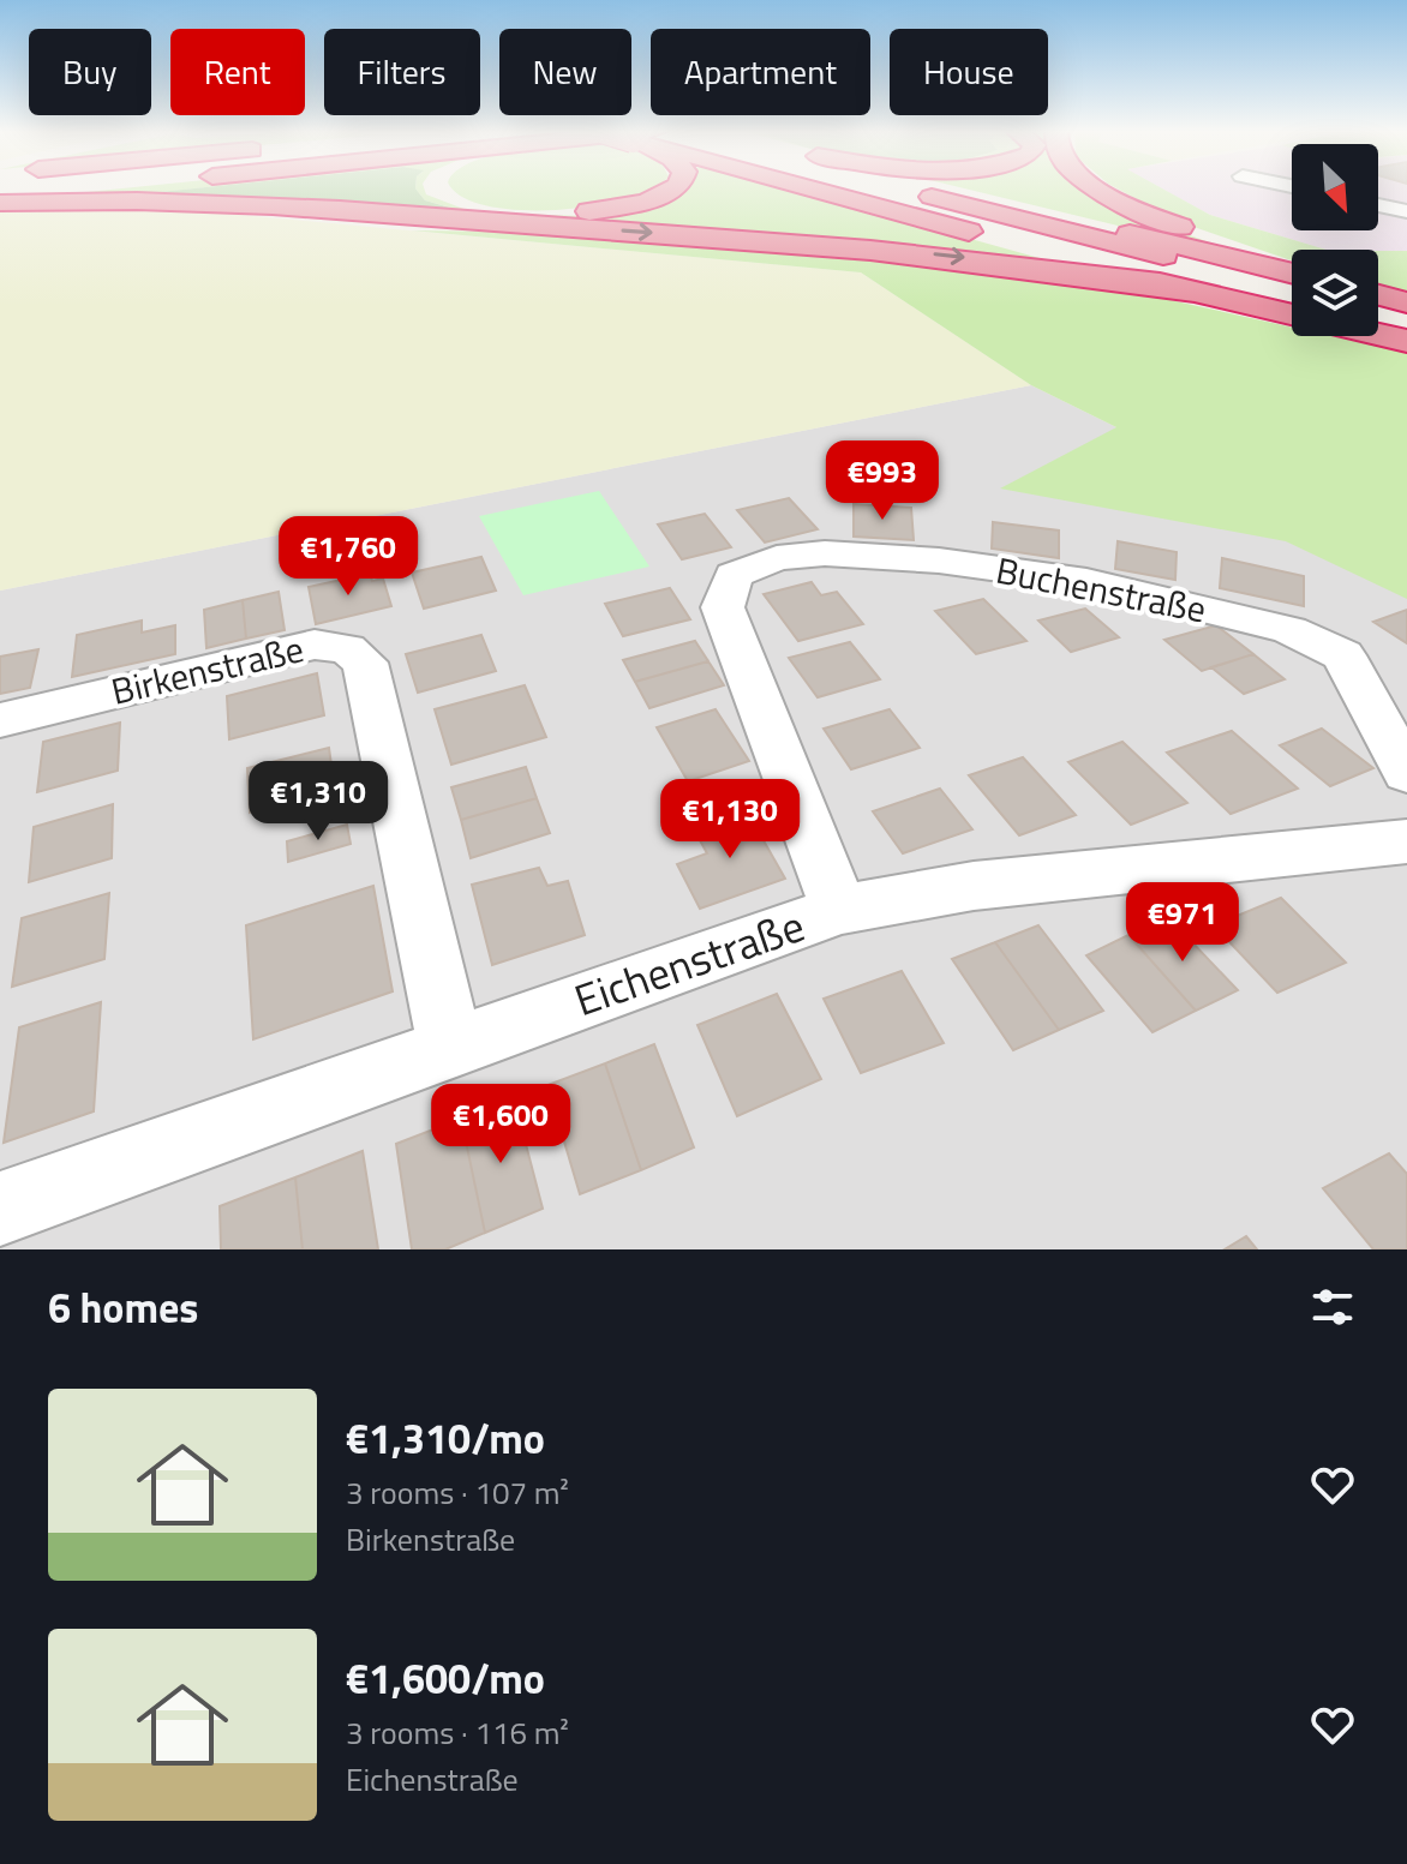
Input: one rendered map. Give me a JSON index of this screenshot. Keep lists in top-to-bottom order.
{
  "streets": {
    "street": ["Buchenstraße", "Birkenstraße", "Eichenstraße"]
  },
  "crossings": [
    ["Buchenstraße", "Eichenstraße"],
    ["Birkenstraße", "Eichenstraße"]
  ],
  "north": "bottom right",
  "page": {
    "chip": [
      "Buy",
      "Rent",
      "Filters",
      "New",
      "Apartment",
      "House"
    ],
    "price": [
      "€993",
      "€1,760",
      "€1,310",
      "€1,130",
      "€971",
      "€1,600"
    ],
    "heading": "6 homes",
    "list": [
      {
        "name": "€1,310/mo",
        "note": "3 rooms · 107 m² · Birkenstraße"
      },
      {
        "name": "€1,600/mo",
        "note": "3 rooms · 116 m² · Eichenstraße"
      }
    ]
  }
}
